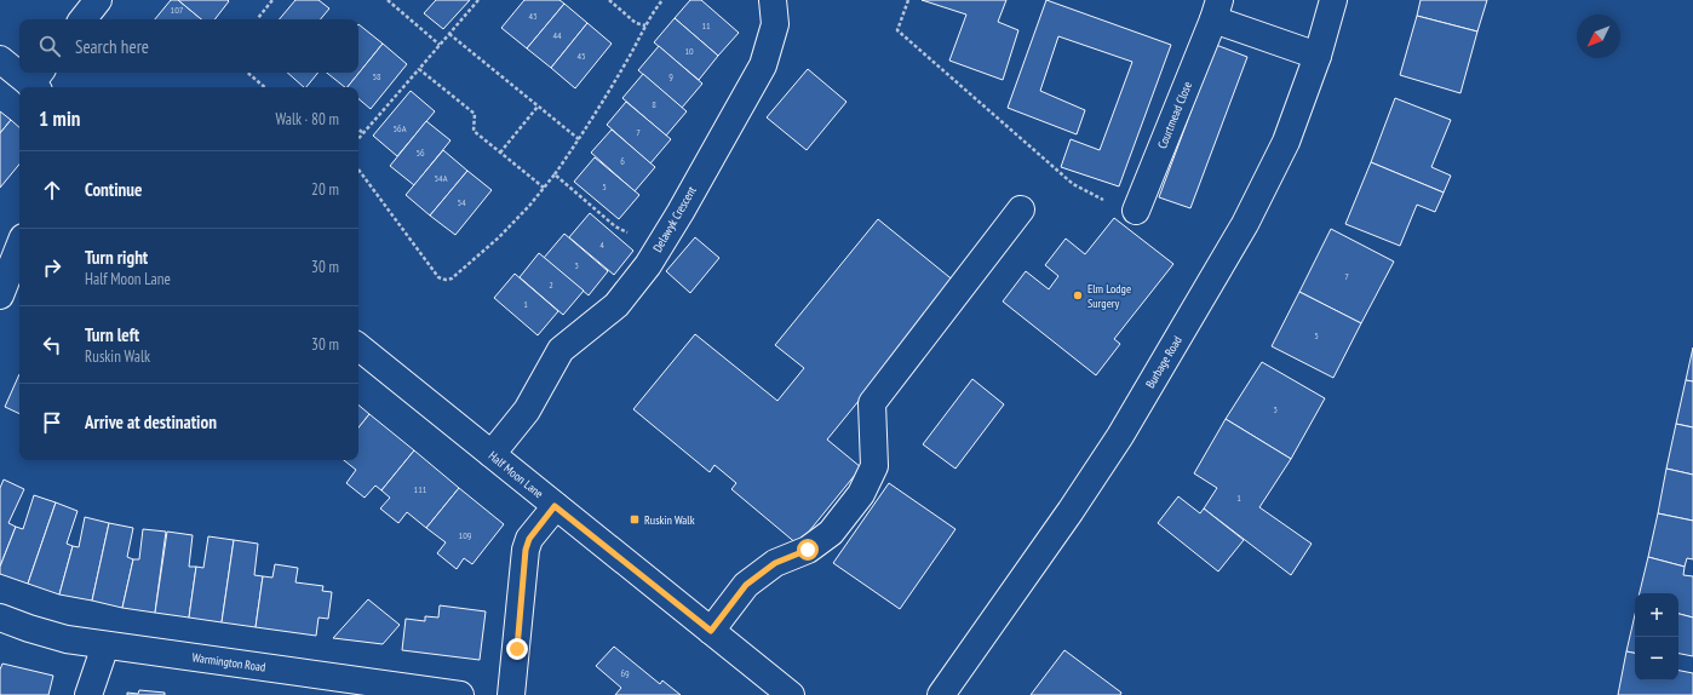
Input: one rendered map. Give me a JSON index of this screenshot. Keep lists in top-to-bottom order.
{
  "streets": {
    "street": [
      "Courtmead Close",
      "Delawyk Crescent",
      "Burbage Road",
      "Half Moon Lane",
      "Warmington Road"
    ]
  },
  "crossings": [
    ["Courtmead Close", "Burbage Road"],
    ["Delawyk Crescent", "Half Moon Lane"]
  ],
  "places": {
    "other": ["Elm Lodge Surgery"],
    "transit": ["Ruskin Walk"]
  },
  "house_numbers": [
    "107",
    "43",
    "11",
    "44",
    "10",
    "45",
    "58",
    "9",
    "8",
    "56A",
    "7",
    "56",
    "6",
    "54A",
    "5",
    "54",
    "4",
    "3",
    "7",
    "2",
    "1",
    "5",
    "3",
    "111",
    "1",
    "109",
    "69"
  ],
  "north": "bottom left",
  "page": {
    "search": "Search here",
    "heading": ["1 min", "Walk · 80 m"],
    "list": [
      ["Continue", "20 m"],
      ["Turn right", "Half Moon Lane", "30 m"],
      ["Turn left", "Ruskin Walk", "30 m"],
      "Arrive at destination"
    ],
    "map_buttons": ["+", "−"]
  }
}
